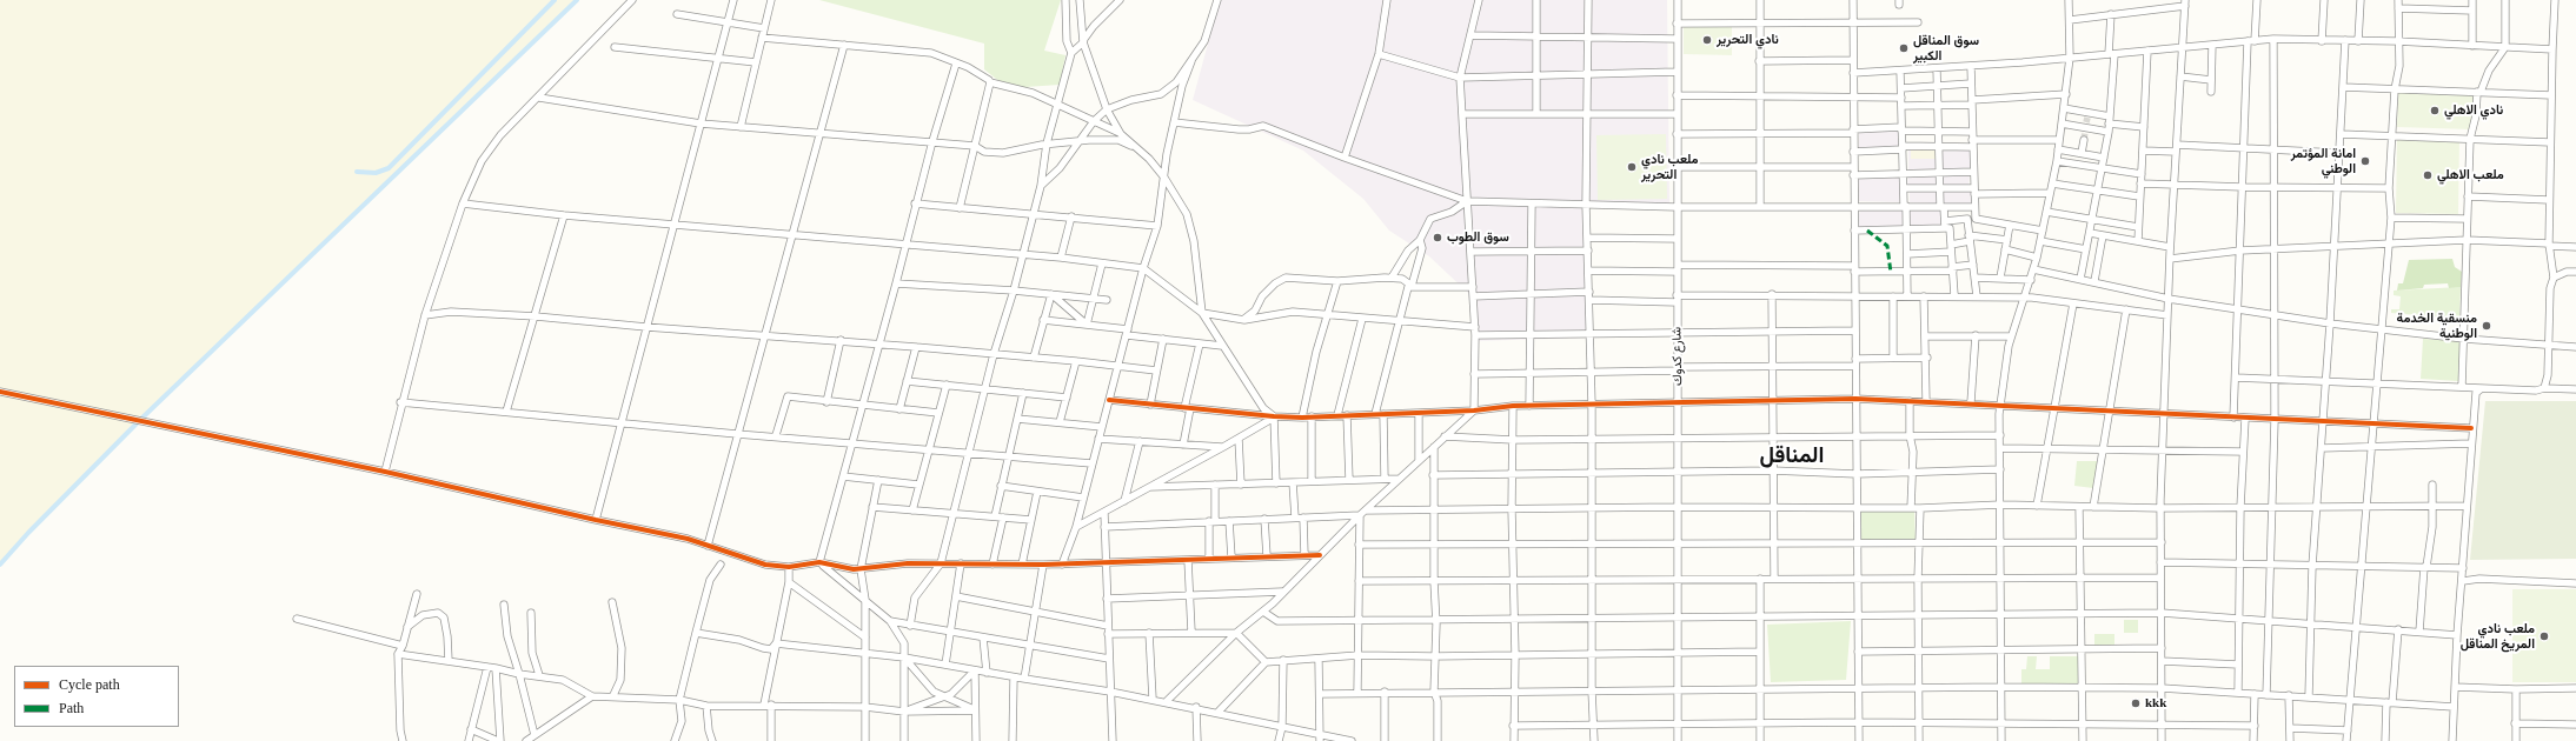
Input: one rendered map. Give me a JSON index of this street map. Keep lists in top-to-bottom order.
{
  "streets": {
    "street": ["شارع كدوك"]
  },
  "districts": ["المناقل"],
  "places": [
    "نادي التحرير",
    "سوق المناقل الكبير",
    "نادي الاهلي",
    "امانة المؤتمر الوطني",
    "ملعب نادي التحرير",
    "ملعب الاهلي",
    "سوق الطوب",
    "منسقية الخدمة الوطنية",
    "ملعب نادي المريخ المناقل",
    "kkk"
  ],
  "legend": ["Cycle path", "Path"]
}
